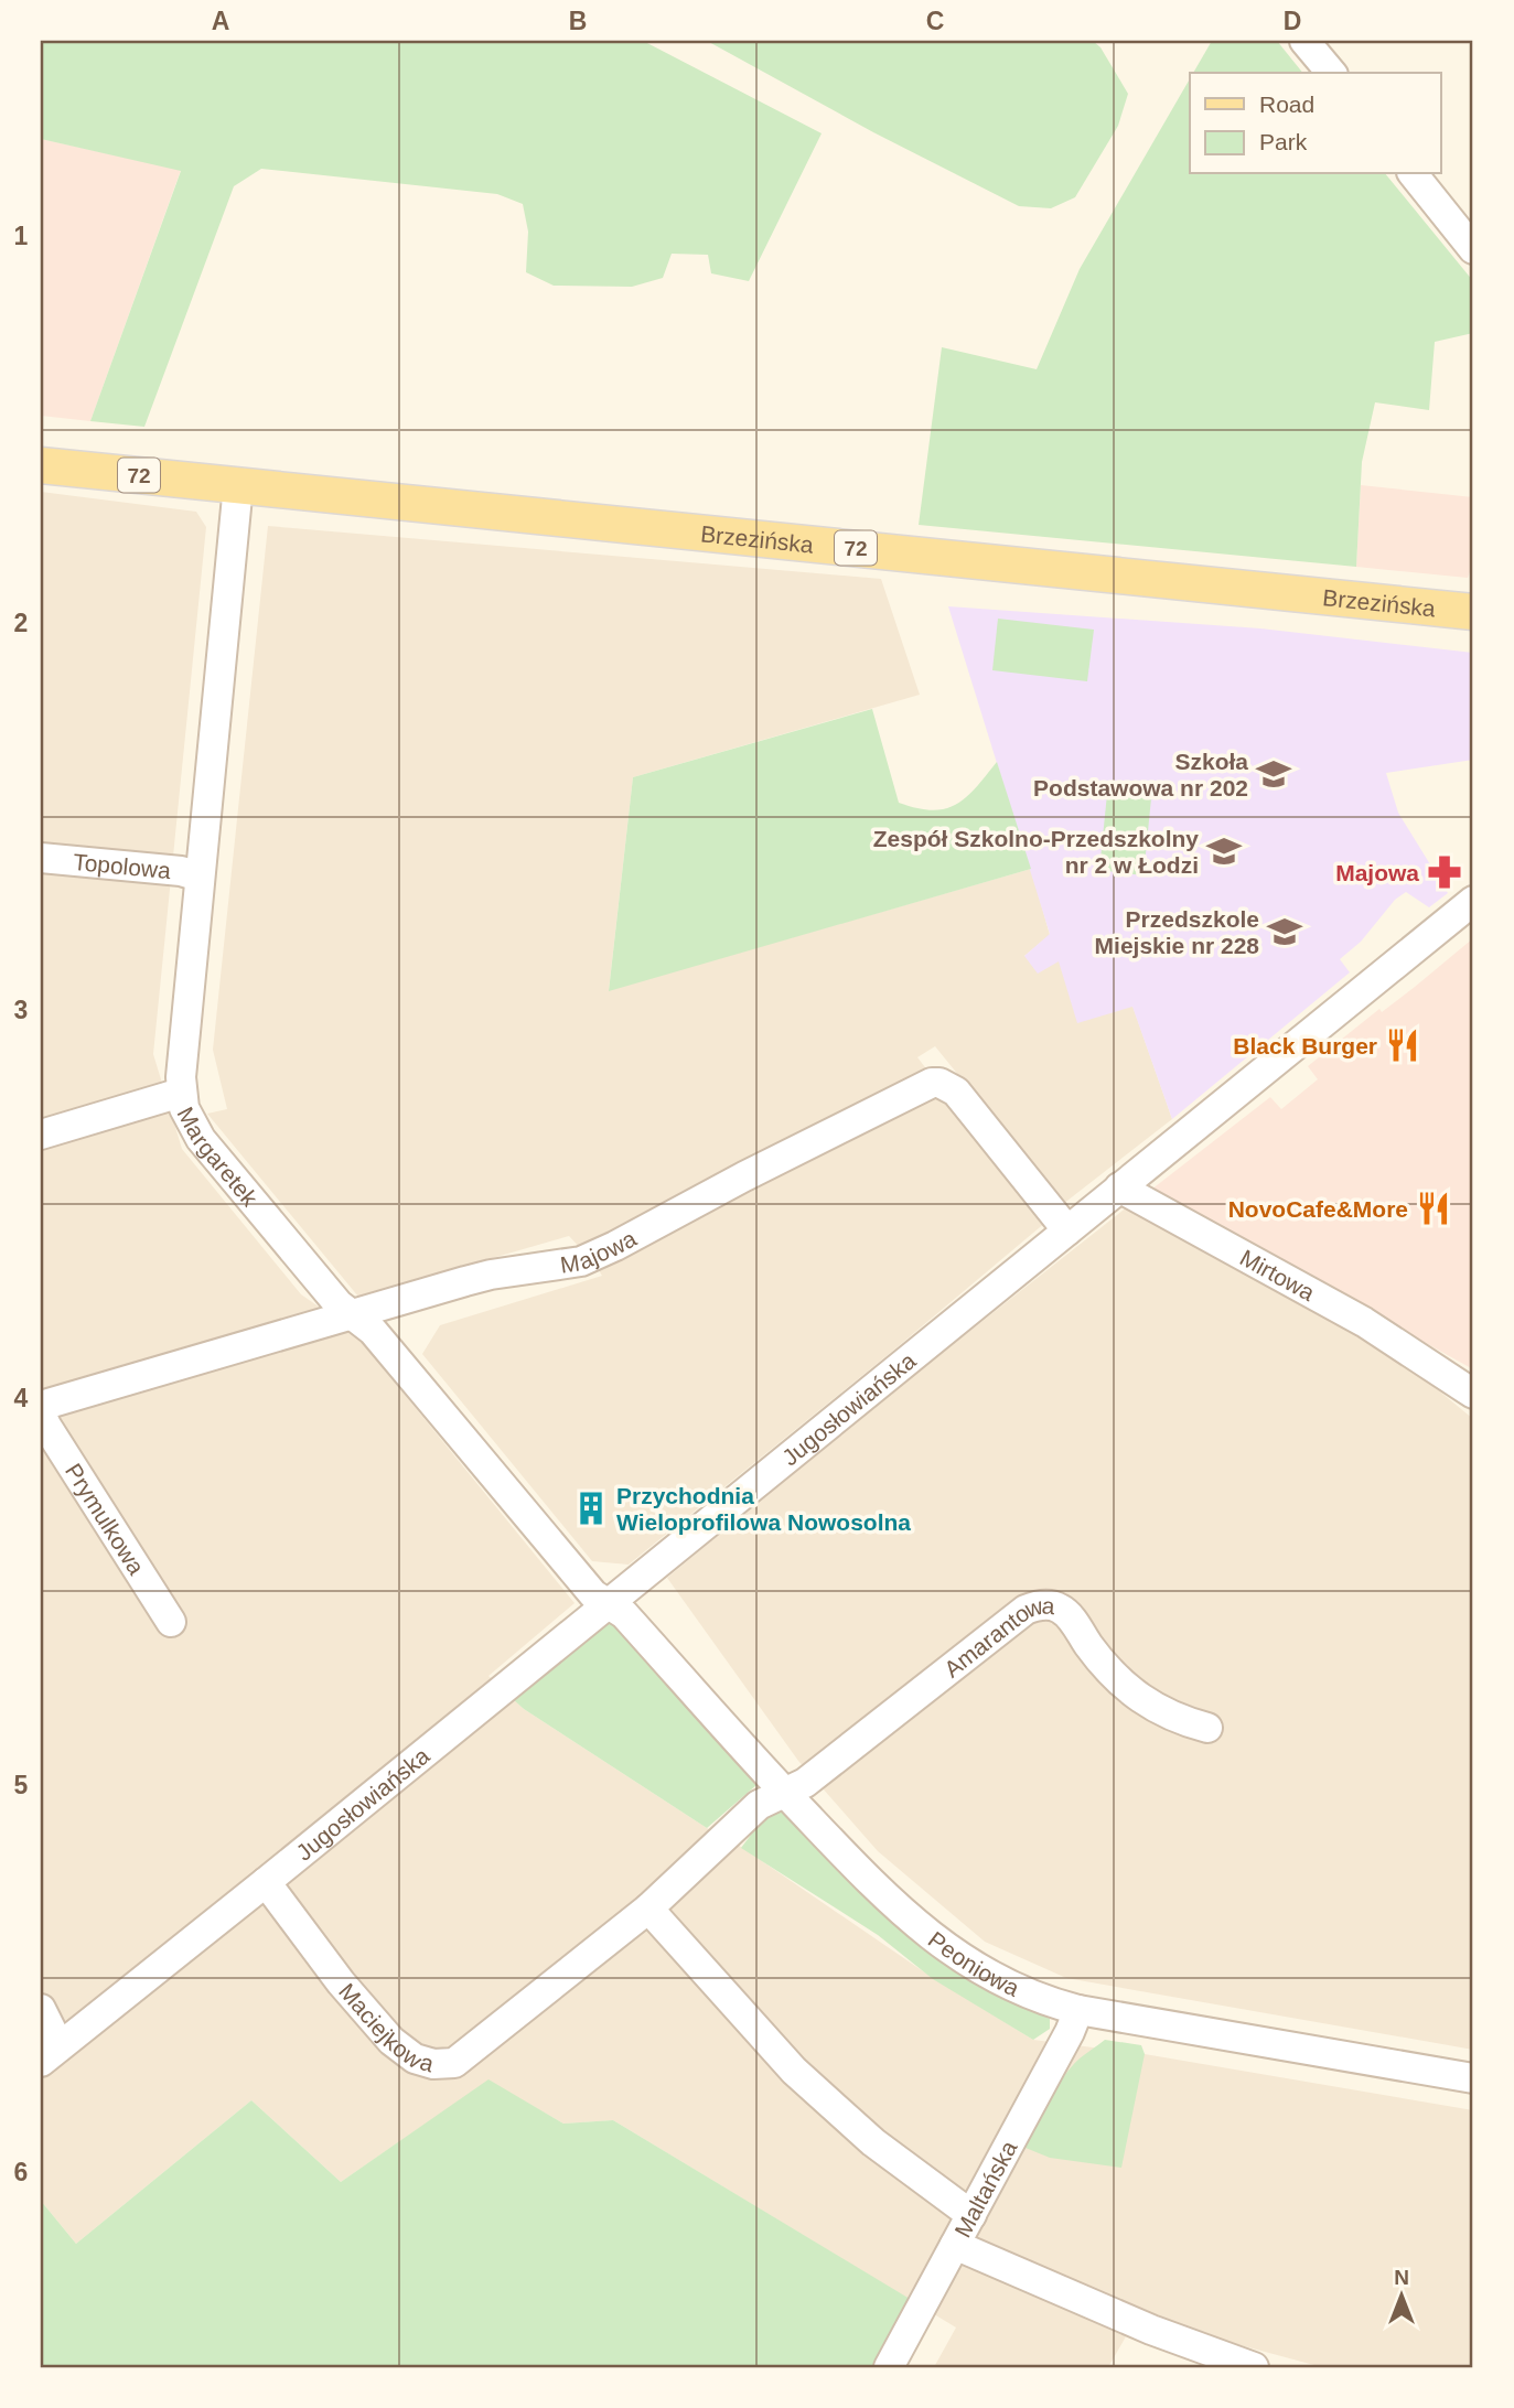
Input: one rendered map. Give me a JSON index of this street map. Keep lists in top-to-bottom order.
{
  "streets": {
    "main road": ["72", "Brzezińska"],
    "street": [
      "Topolowa",
      "Margaretek",
      "Majowa",
      "Mirtowa",
      "Jugosłowiańska",
      "Prymulkowa",
      "Amarantowa",
      "Peoniowa",
      "Maciejkowa",
      "Maltańska"
    ]
  },
  "crossings": [
    ["Brzezińska", "Margaretek"],
    ["Topolowa", "Margaretek"],
    ["Margaretek", "Majowa"],
    ["Margaretek", "Jugosłowiańska"],
    ["Margaretek", "Peoniowa"],
    ["Majowa", "Jugosłowiańska"],
    ["Mirtowa", "Jugosłowiańska"],
    ["Jugosłowiańska", "Peoniowa"],
    ["Jugosłowiańska", "Maciejkowa"],
    ["Amarantowa", "Peoniowa"],
    ["Amarantowa", "Maciejkowa"],
    ["Peoniowa", "Maciejkowa"],
    ["Peoniowa", "Maltańska"]
  ],
  "places": {
    "school or university": ["Szkoła Podstawowa nr 202", "Zespół Szkolno-Przedszkolny nr 2 w Łodzi", "Przedszkole Miejskie nr 228"],
    "pharmacy": ["Majowa"],
    "restaurant": ["Black Burger", "NovoCafe&More"],
    "building": ["Przychodnia Wieloprofilowa Nowosolna"]
  },
  "legend": ["Road", "Park"],
  "north": "top",
  "grid": {
    "columns": [
      "A",
      "B",
      "C",
      "D"
    ],
    "rows": [
      "1",
      "2",
      "3",
      "4",
      "5",
      "6"
    ]
  }
}
